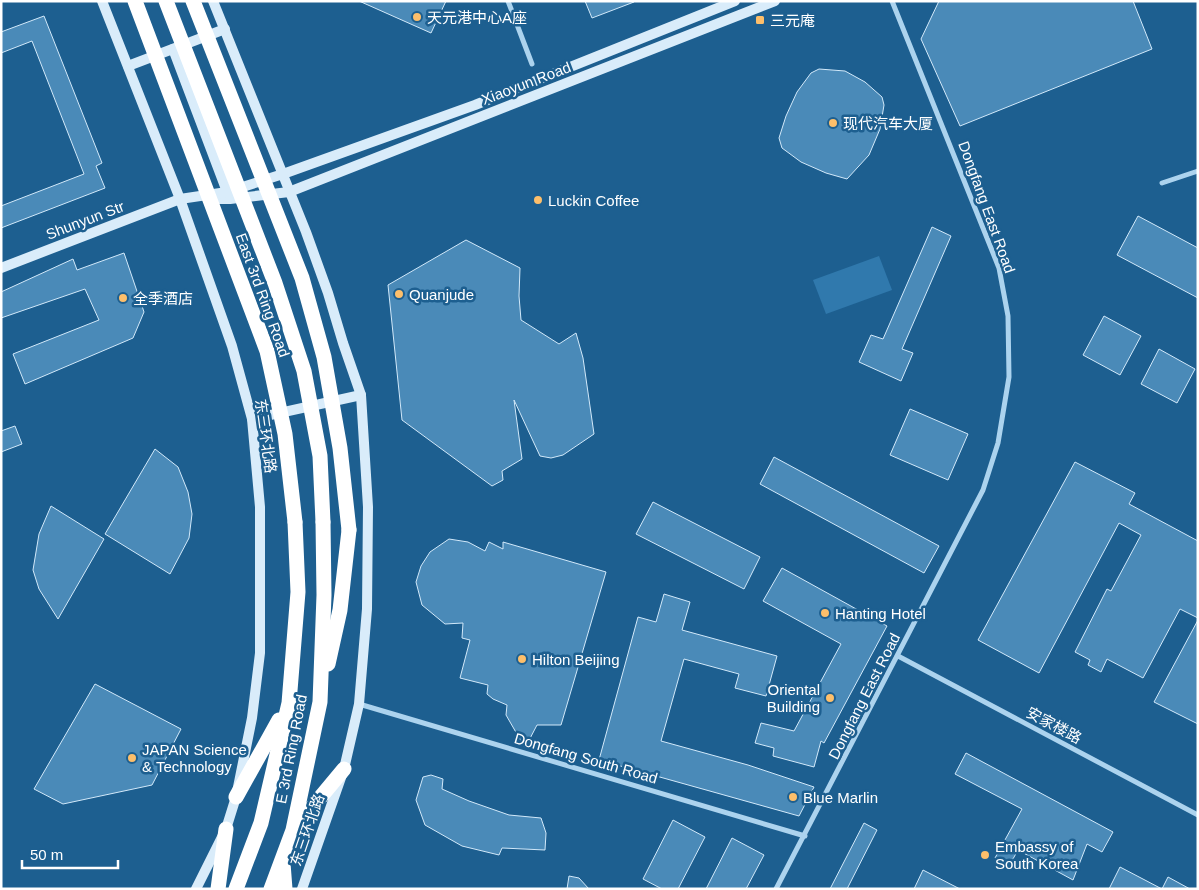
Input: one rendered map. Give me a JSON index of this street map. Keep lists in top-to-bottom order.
{
  "streets": {
    "highway": ["East 3rd Ring Road", "E 3rd Ring Road"],
    "street": [
      "Xiaoyun Road",
      "Dongfang East Road",
      "Shunyun Str",
      "东三环北路",
      "安家楼路",
      "Dongfang South Road"
    ]
  },
  "crossings": [
    ["Xiaoyun Road", "Shunyun Str"],
    ["Xiaoyun Road", "东三环北路"],
    ["Dongfang East Road", "安家楼路"],
    ["Dongfang East Road", "Dongfang South Road"],
    ["Shunyun Str", "东三环北路"],
    ["East 3rd Ring Road", "E 3rd Ring Road"],
    ["东三环北路", "Dongfang South Road"]
  ],
  "places": {
    "other": [
      "天元港中心A座",
      "现代汽车大厦",
      "Luckin Coffee",
      "Quanjude",
      "全季酒店",
      "Hanting Hotel",
      "Hilton Beijing",
      "Oriental Building",
      "JAPAN Science & Technology",
      "Blue Marlin",
      "Embassy of South Korea"
    ],
    "transit": ["三元庵"]
  },
  "scale_bar": "50 m"
}
